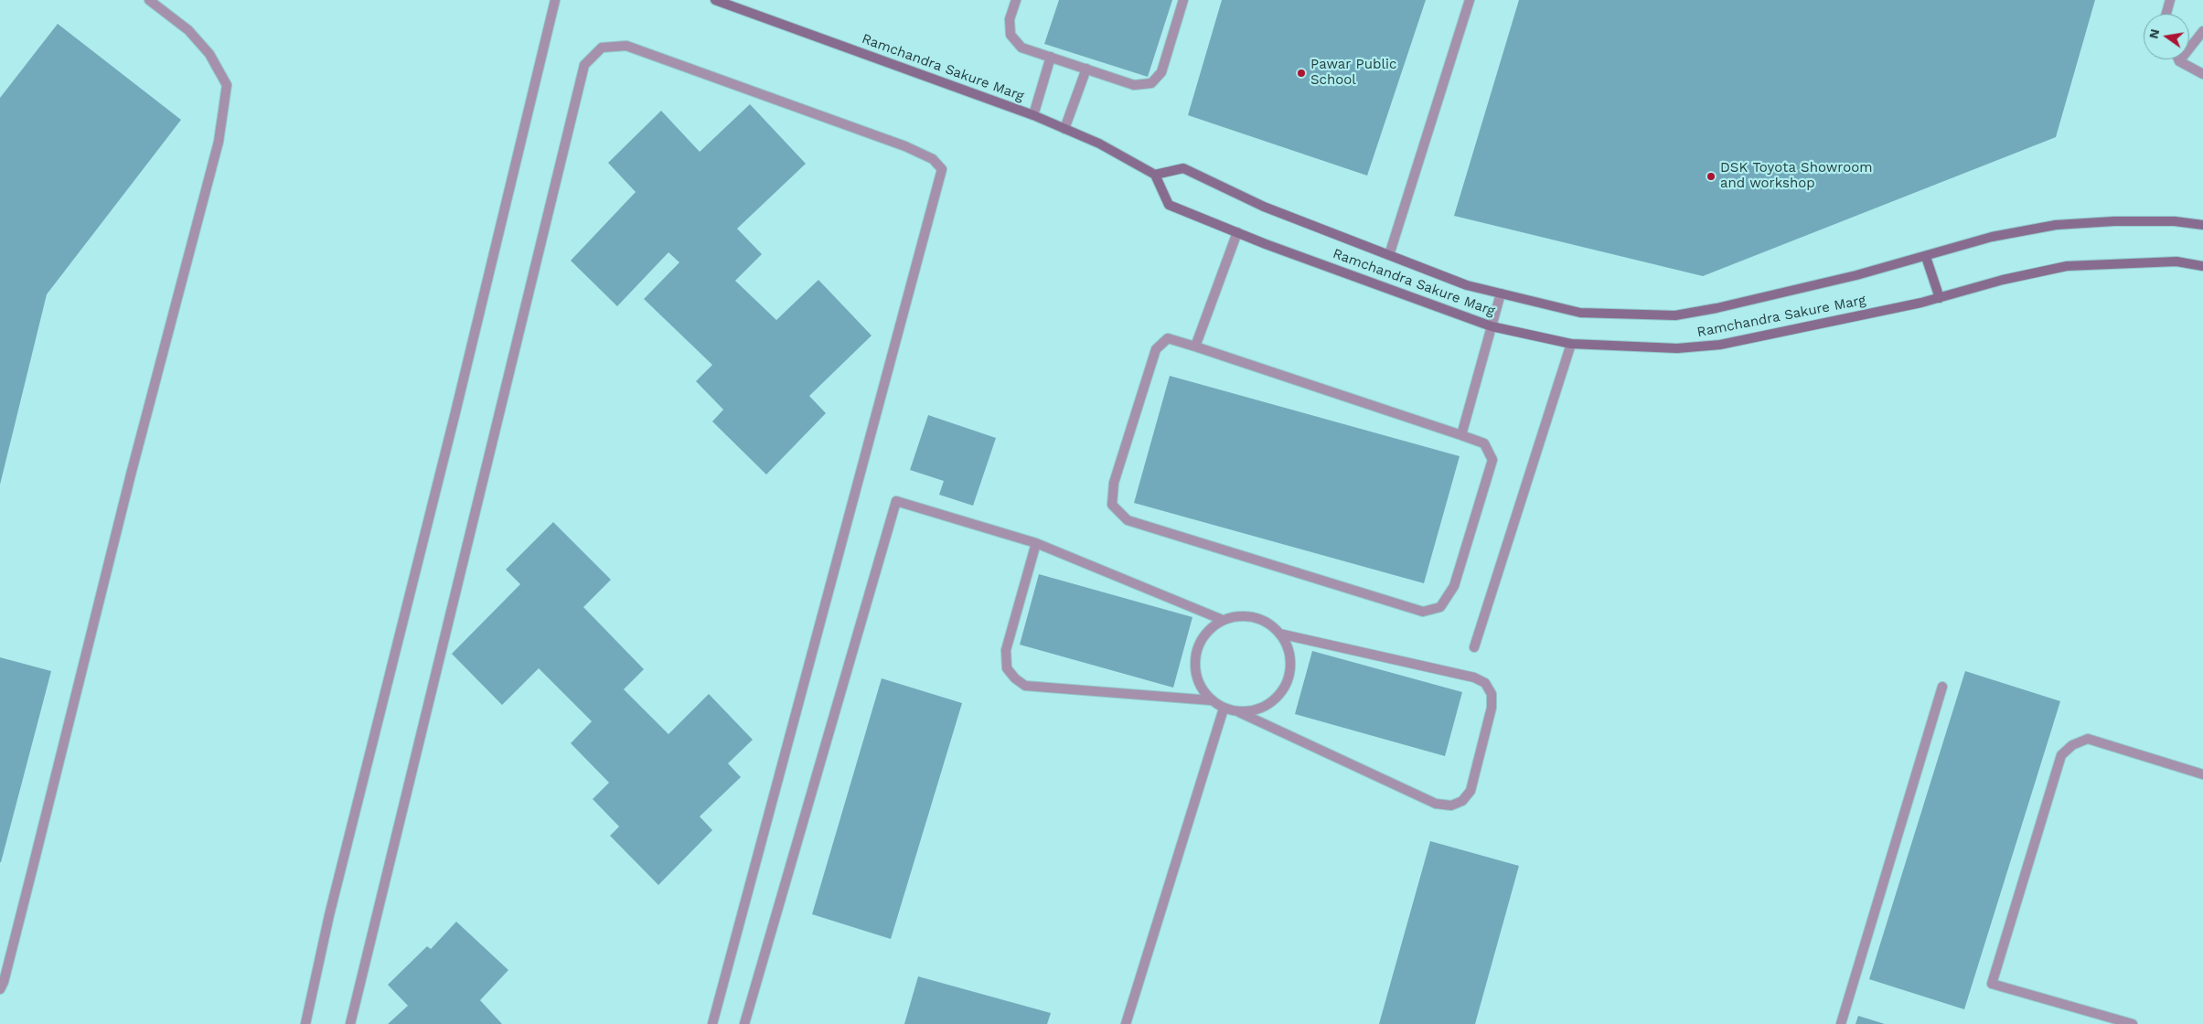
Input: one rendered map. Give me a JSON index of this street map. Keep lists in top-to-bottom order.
{
  "streets": {
    "street": ["Ramchandra Sakure Marg"]
  },
  "places": ["Pawar Public School", "DSK Toyota Showroom and workshop"],
  "north": "left"
}
